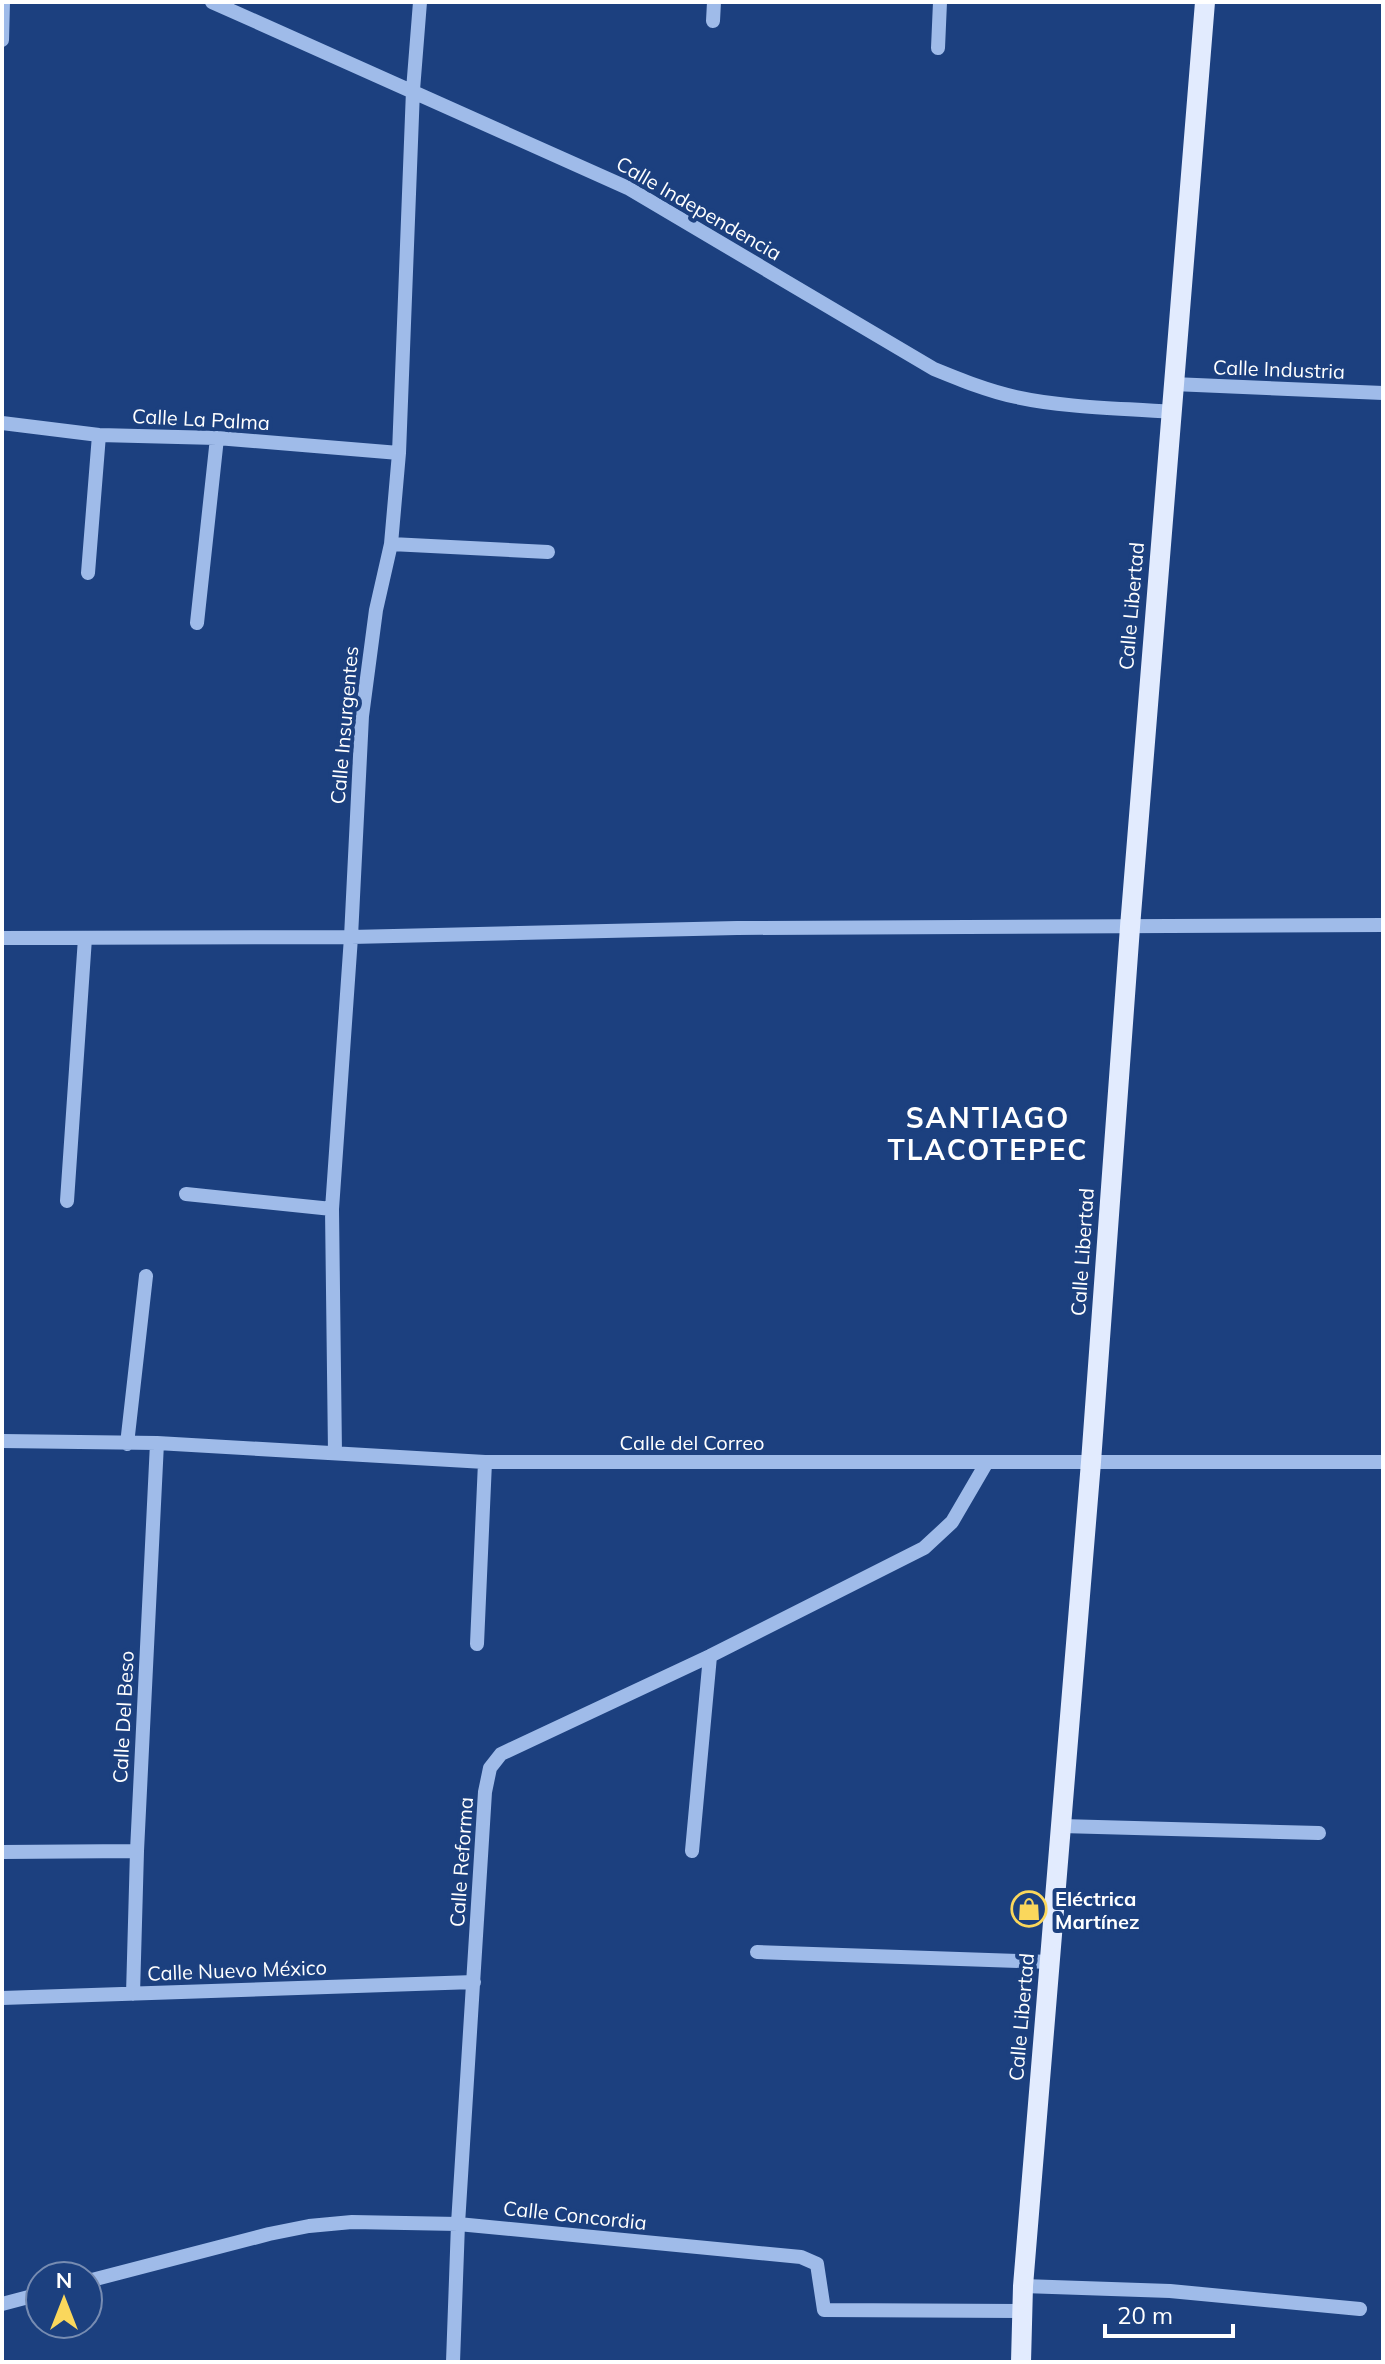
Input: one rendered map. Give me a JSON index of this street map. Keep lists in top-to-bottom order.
{
  "streets": {
    "main road": ["Calle Libertad"],
    "street": [
      "Calle Independencia",
      "Calle Industria",
      "Calle La Palma",
      "Calle Insurgentes",
      "Calle del Correo",
      "Calle Del Beso",
      "Calle Reforma",
      "Calle Nuevo México",
      "Calle Concordia"
    ]
  },
  "crossings": [
    ["Calle Independencia", "Calle Libertad"],
    ["Calle Independencia", "Calle Insurgentes"],
    ["Calle Industria", "Calle Libertad"],
    ["Calle La Palma", "Calle Insurgentes"],
    ["Calle Libertad", "Calle del Correo"],
    ["Calle Libertad", "Calle Concordia"],
    ["Calle Insurgentes", "Calle del Correo"],
    ["Calle del Correo", "Calle Del Beso"],
    ["Calle del Correo", "Calle Reforma"],
    ["Calle Del Beso", "Calle Nuevo México"],
    ["Calle Reforma", "Calle Nuevo México"],
    ["Calle Reforma", "Calle Concordia"]
  ],
  "districts": ["SANTIAGO TLACOTEPEC"],
  "places": {
    "shop": ["Eléctrica Martínez"]
  },
  "scale_bar": "20 m",
  "north": "top"
}
